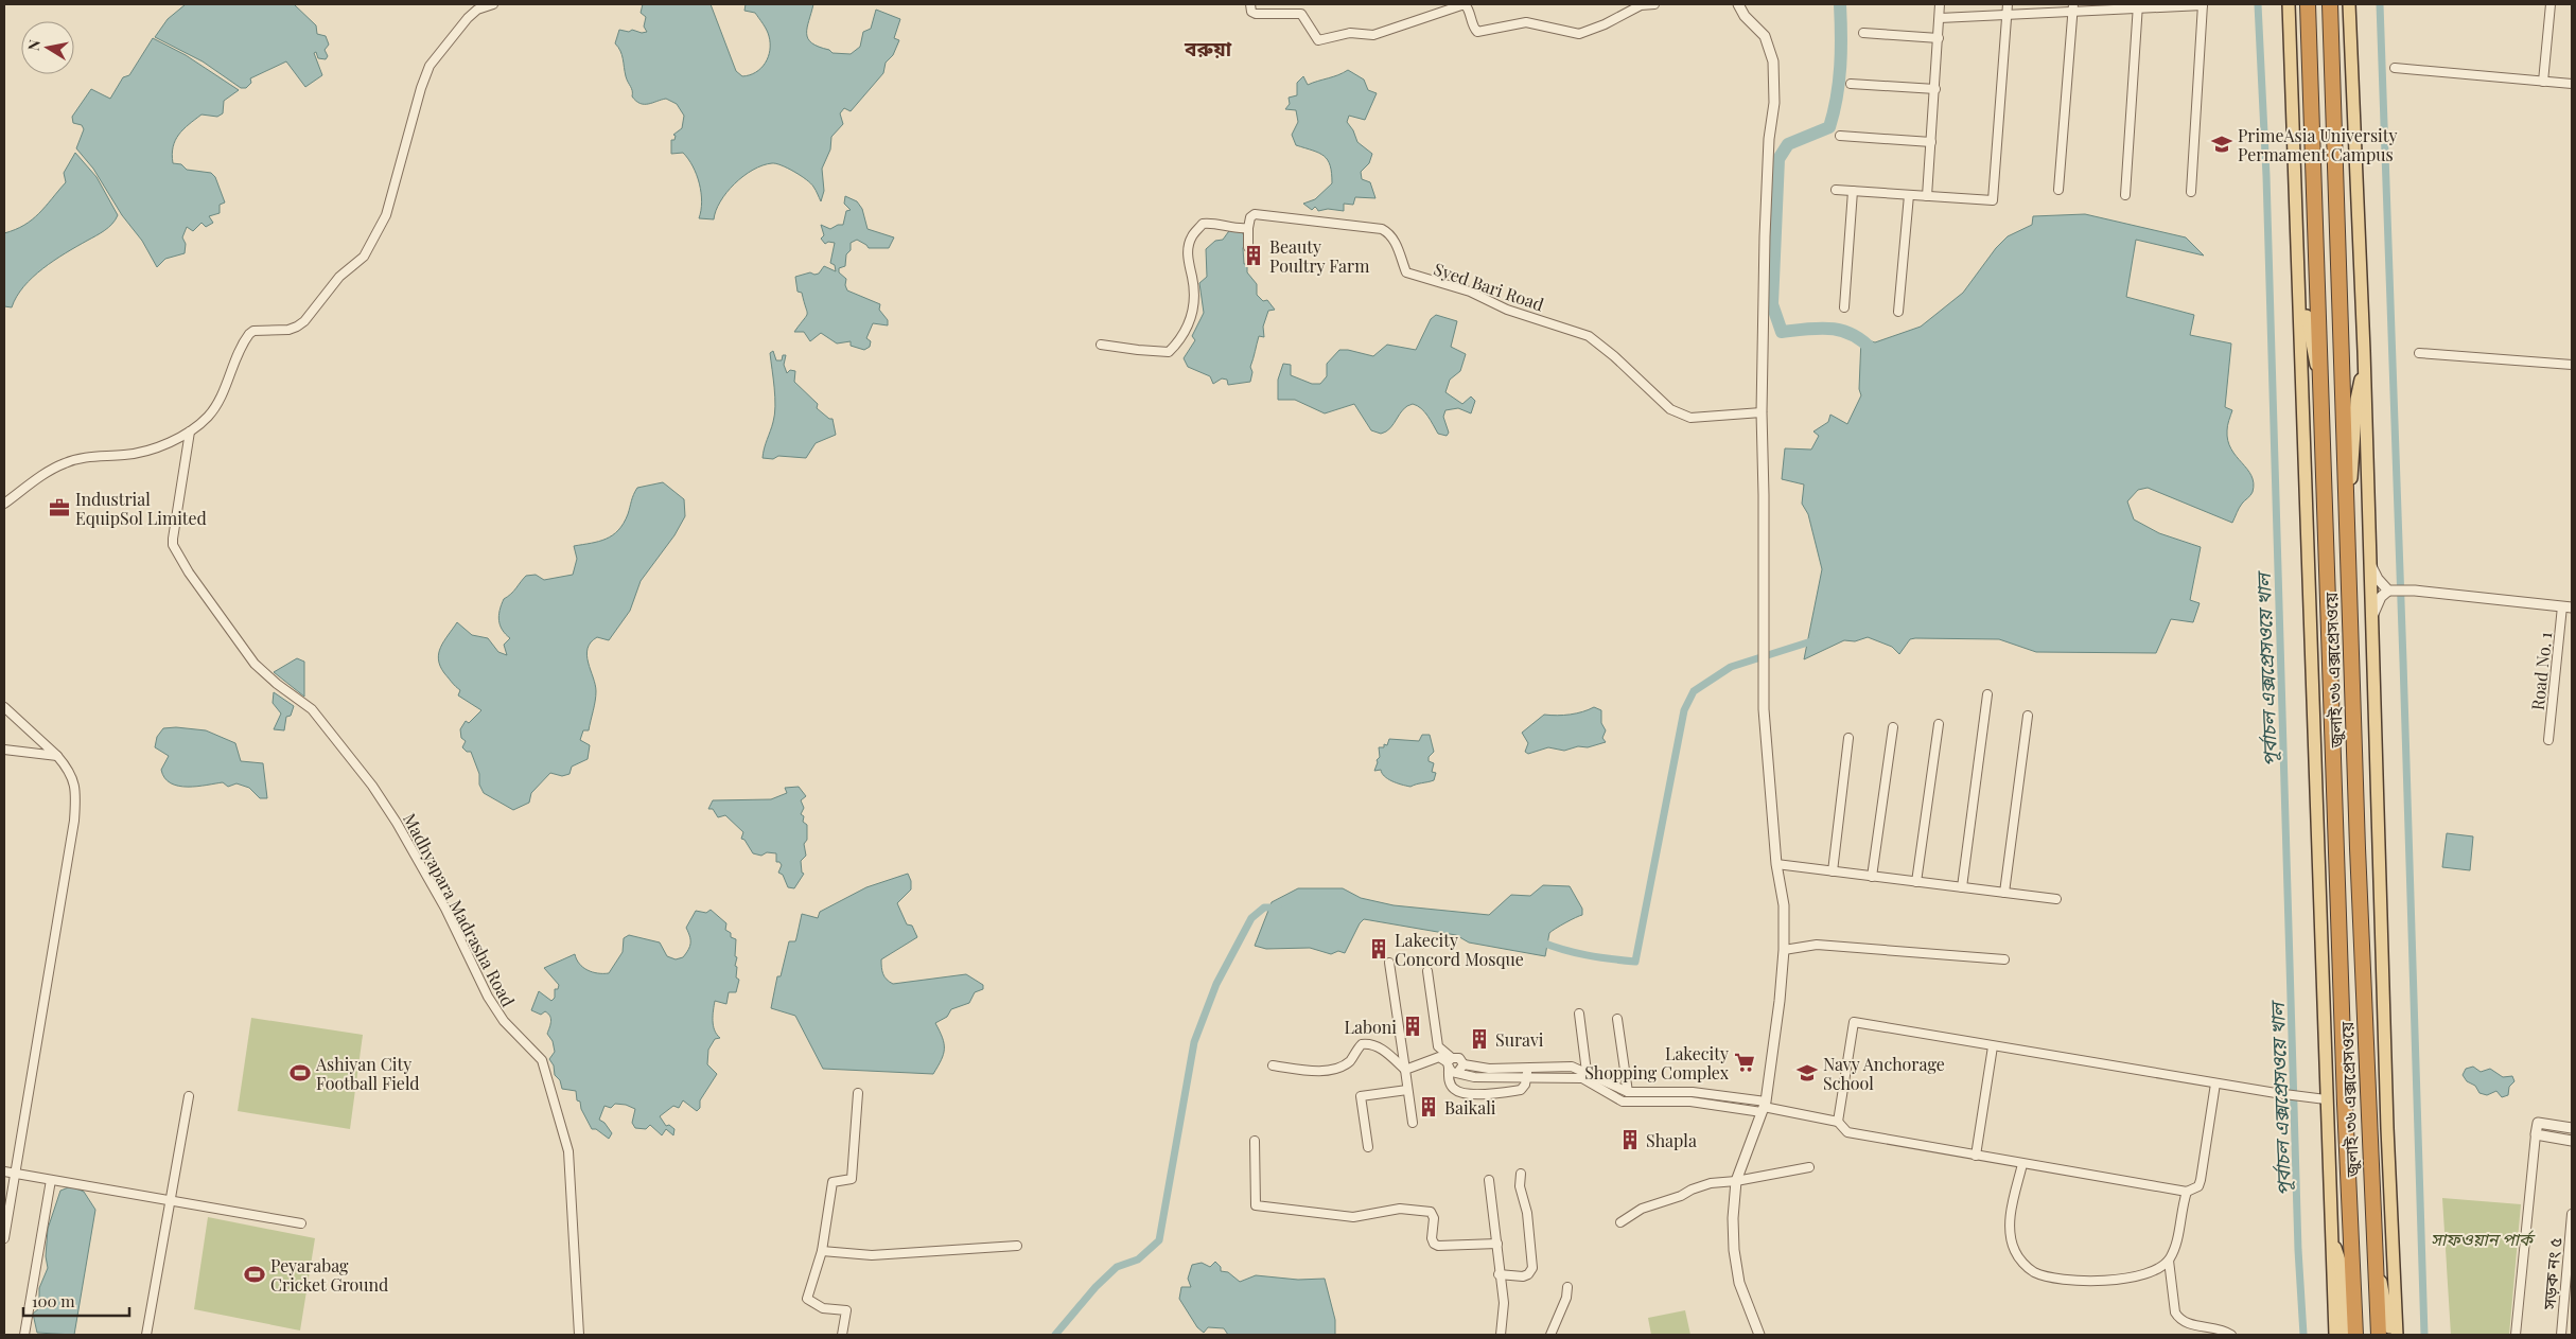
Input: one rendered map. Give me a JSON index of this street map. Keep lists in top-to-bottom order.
{
  "streets": {
    "highway": ["জুলাই ৩৬ এক্সপ্রেসওয়ে"],
    "street": [
      "Syed Bari Road",
      "Road No. 1",
      "Madhyapara Madrasha Road",
      "সড়ক নং ৫"
    ]
  },
  "districts": ["বরুয়া"],
  "water": ["পূর্বাচল এক্সপ্রেসওয়ে খাল"],
  "parks": ["সাফওয়ান পার্ক"],
  "places": {
    "school or university": ["PrimeAsia University Permament Campus", "Navy Anchorage School"],
    "building": [
      "Beauty Poultry Farm",
      "Lakecity Concord Mosque",
      "Laboni",
      "Suravi",
      "Baikali",
      "Shapla"
    ],
    "office": ["Industrial EquipSol Limited"],
    "supermarket": ["Lakecity Shopping Complex"],
    "sports": ["Ashiyan City Football Field", "Peyarabag Cricket Ground"]
  },
  "scale_bar": "100 m",
  "north": "left"
}
